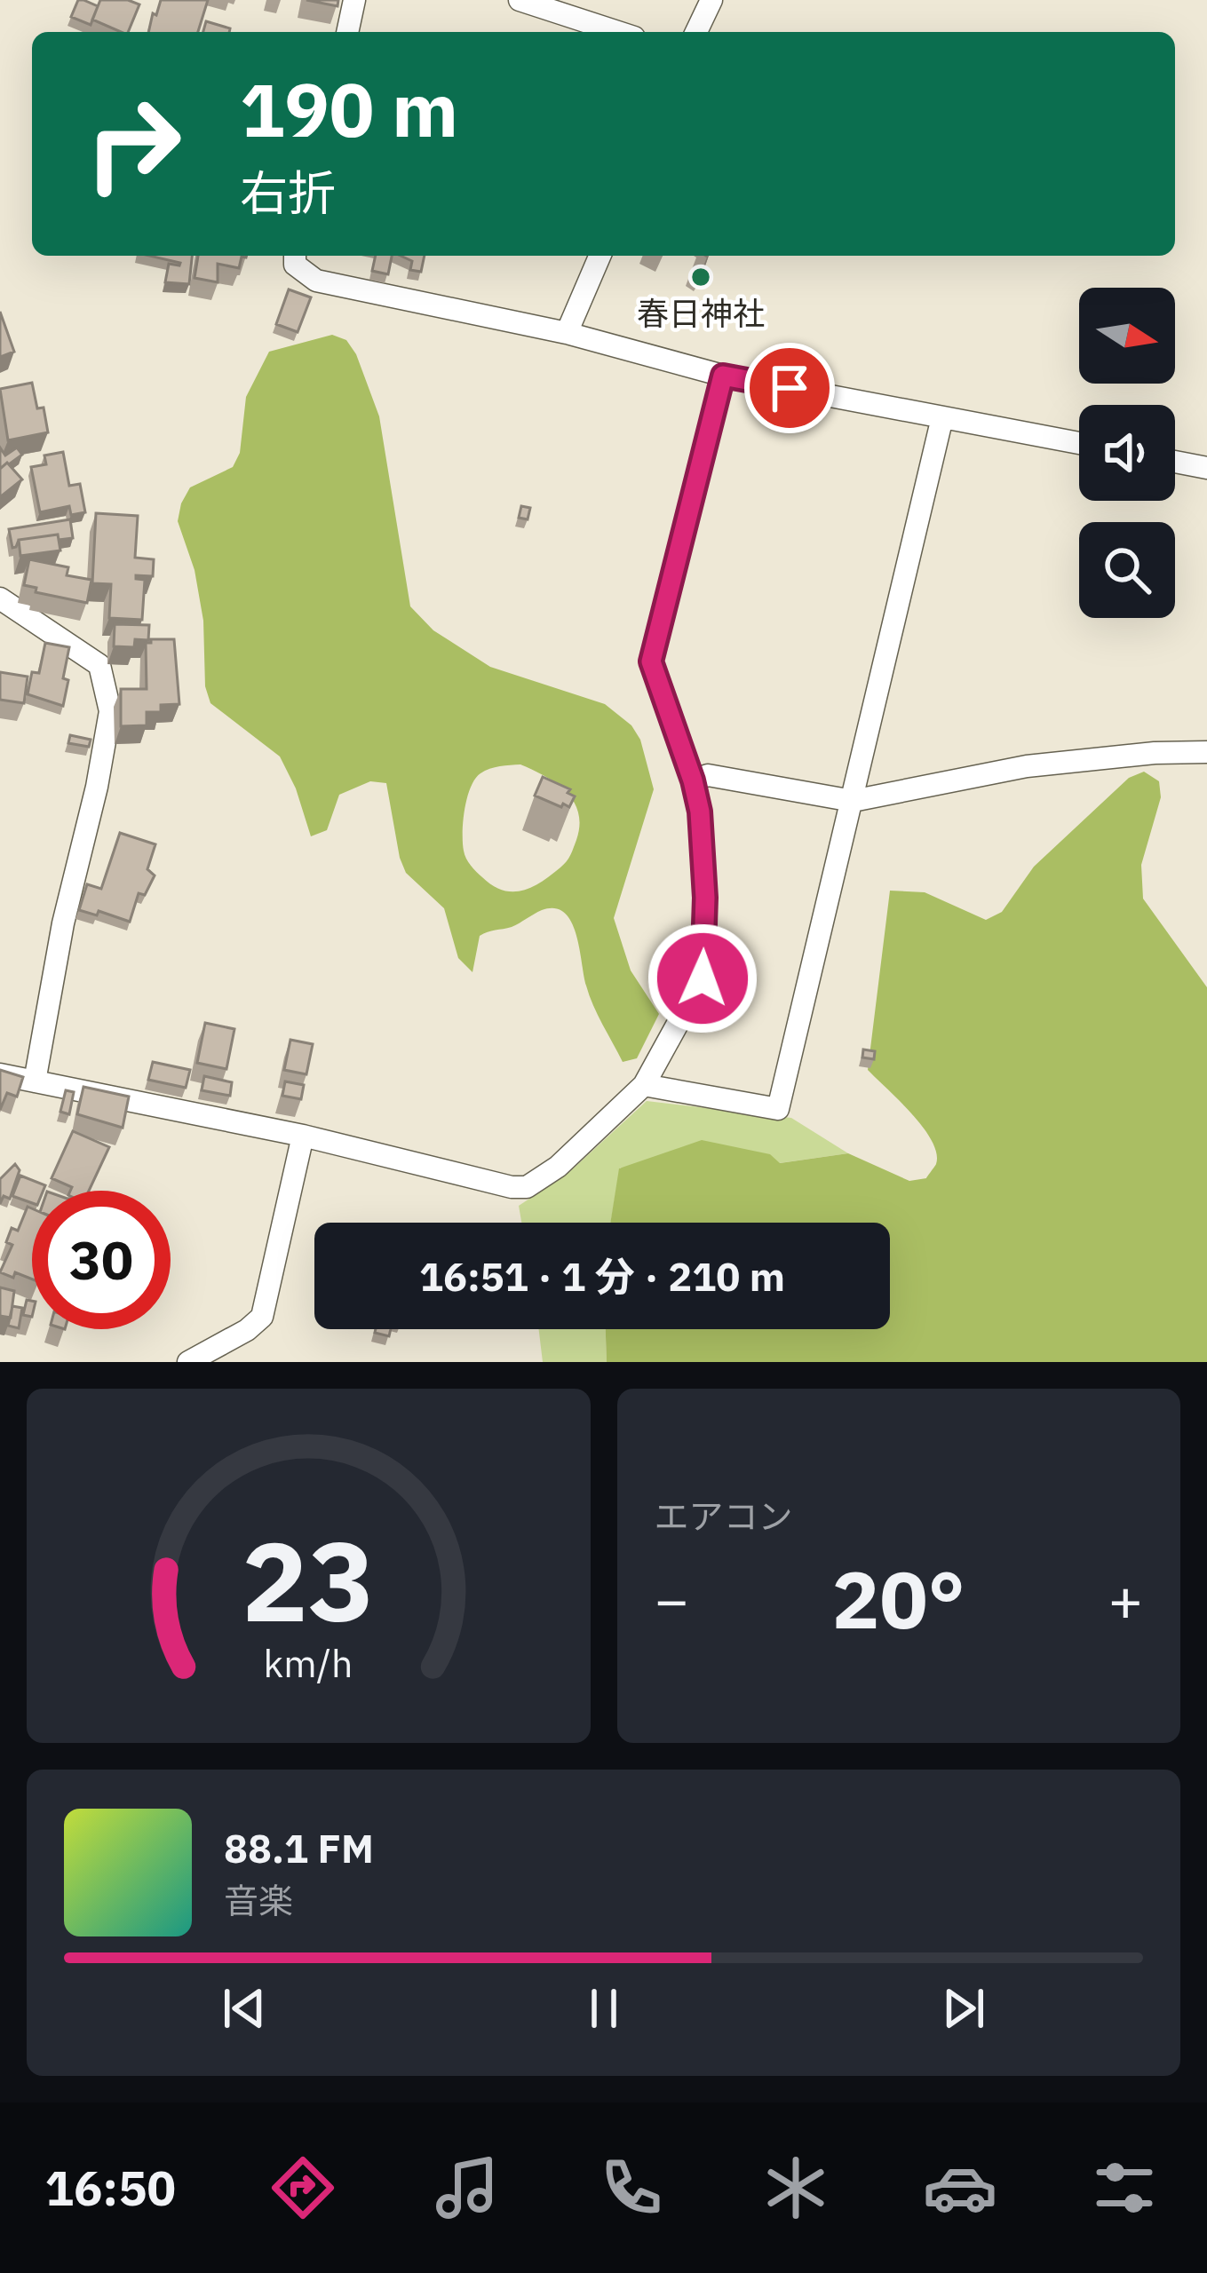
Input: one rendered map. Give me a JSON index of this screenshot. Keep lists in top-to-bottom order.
{
  "places": ["春日神社"],
  "north": "right",
  "page": {
    "turn": ["190 m", "右折"],
    "limit": "30",
    "trip": "16:51 · 1 分 · 210 m",
    "tile": "エアコン",
    "heat": ["−", "20°", "+"],
    "song": ["88.1 FM", "音楽"],
    "tabs": "16:50",
    "gauge": ["23", "km/h"]
  }
}
